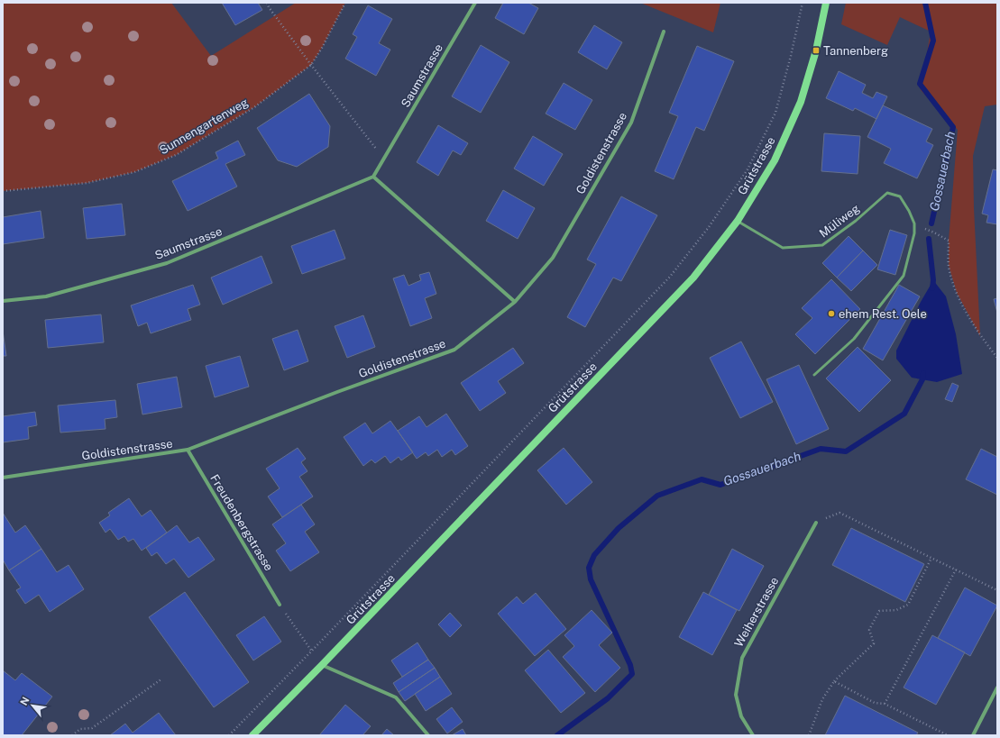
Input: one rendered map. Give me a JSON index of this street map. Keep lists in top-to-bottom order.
{
  "streets": {
    "main road": ["Grütstrasse"],
    "street": [
      "Saumstrasse",
      "Goldistenstrasse",
      "Freudenbergstrasse",
      "Weiherstrasse"
    ],
    "lane": ["Müliweg"],
    "path": ["Sunnengartenweg"]
  },
  "crossings": [
    ["Goldistenstrasse", "Freudenbergstrasse"],
    ["Grütstrasse", "Müliweg"]
  ],
  "water": ["Gossauerbach"],
  "places": {
    "transit": ["Tannenberg"],
    "other": ["ehem Rest. Oele"]
  },
  "north": "top left"
}
